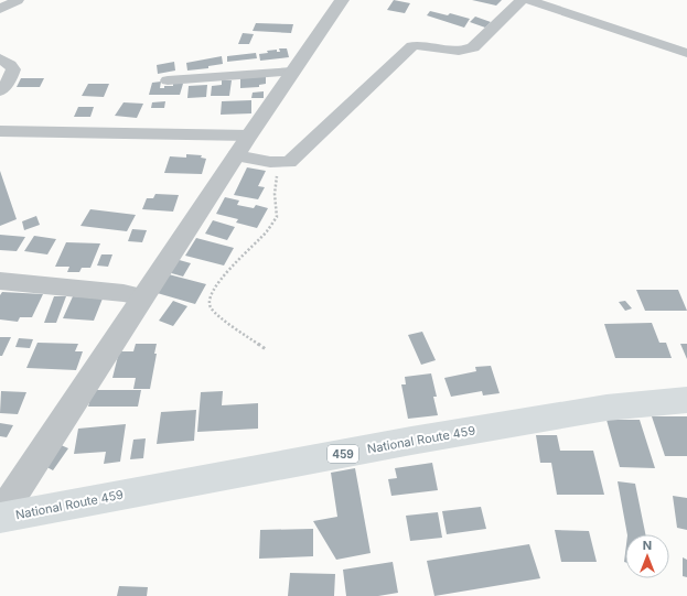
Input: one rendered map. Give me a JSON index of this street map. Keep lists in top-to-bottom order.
{
  "streets": {
    "highway": ["National Route 459", "459"]
  },
  "north": "top"
}
